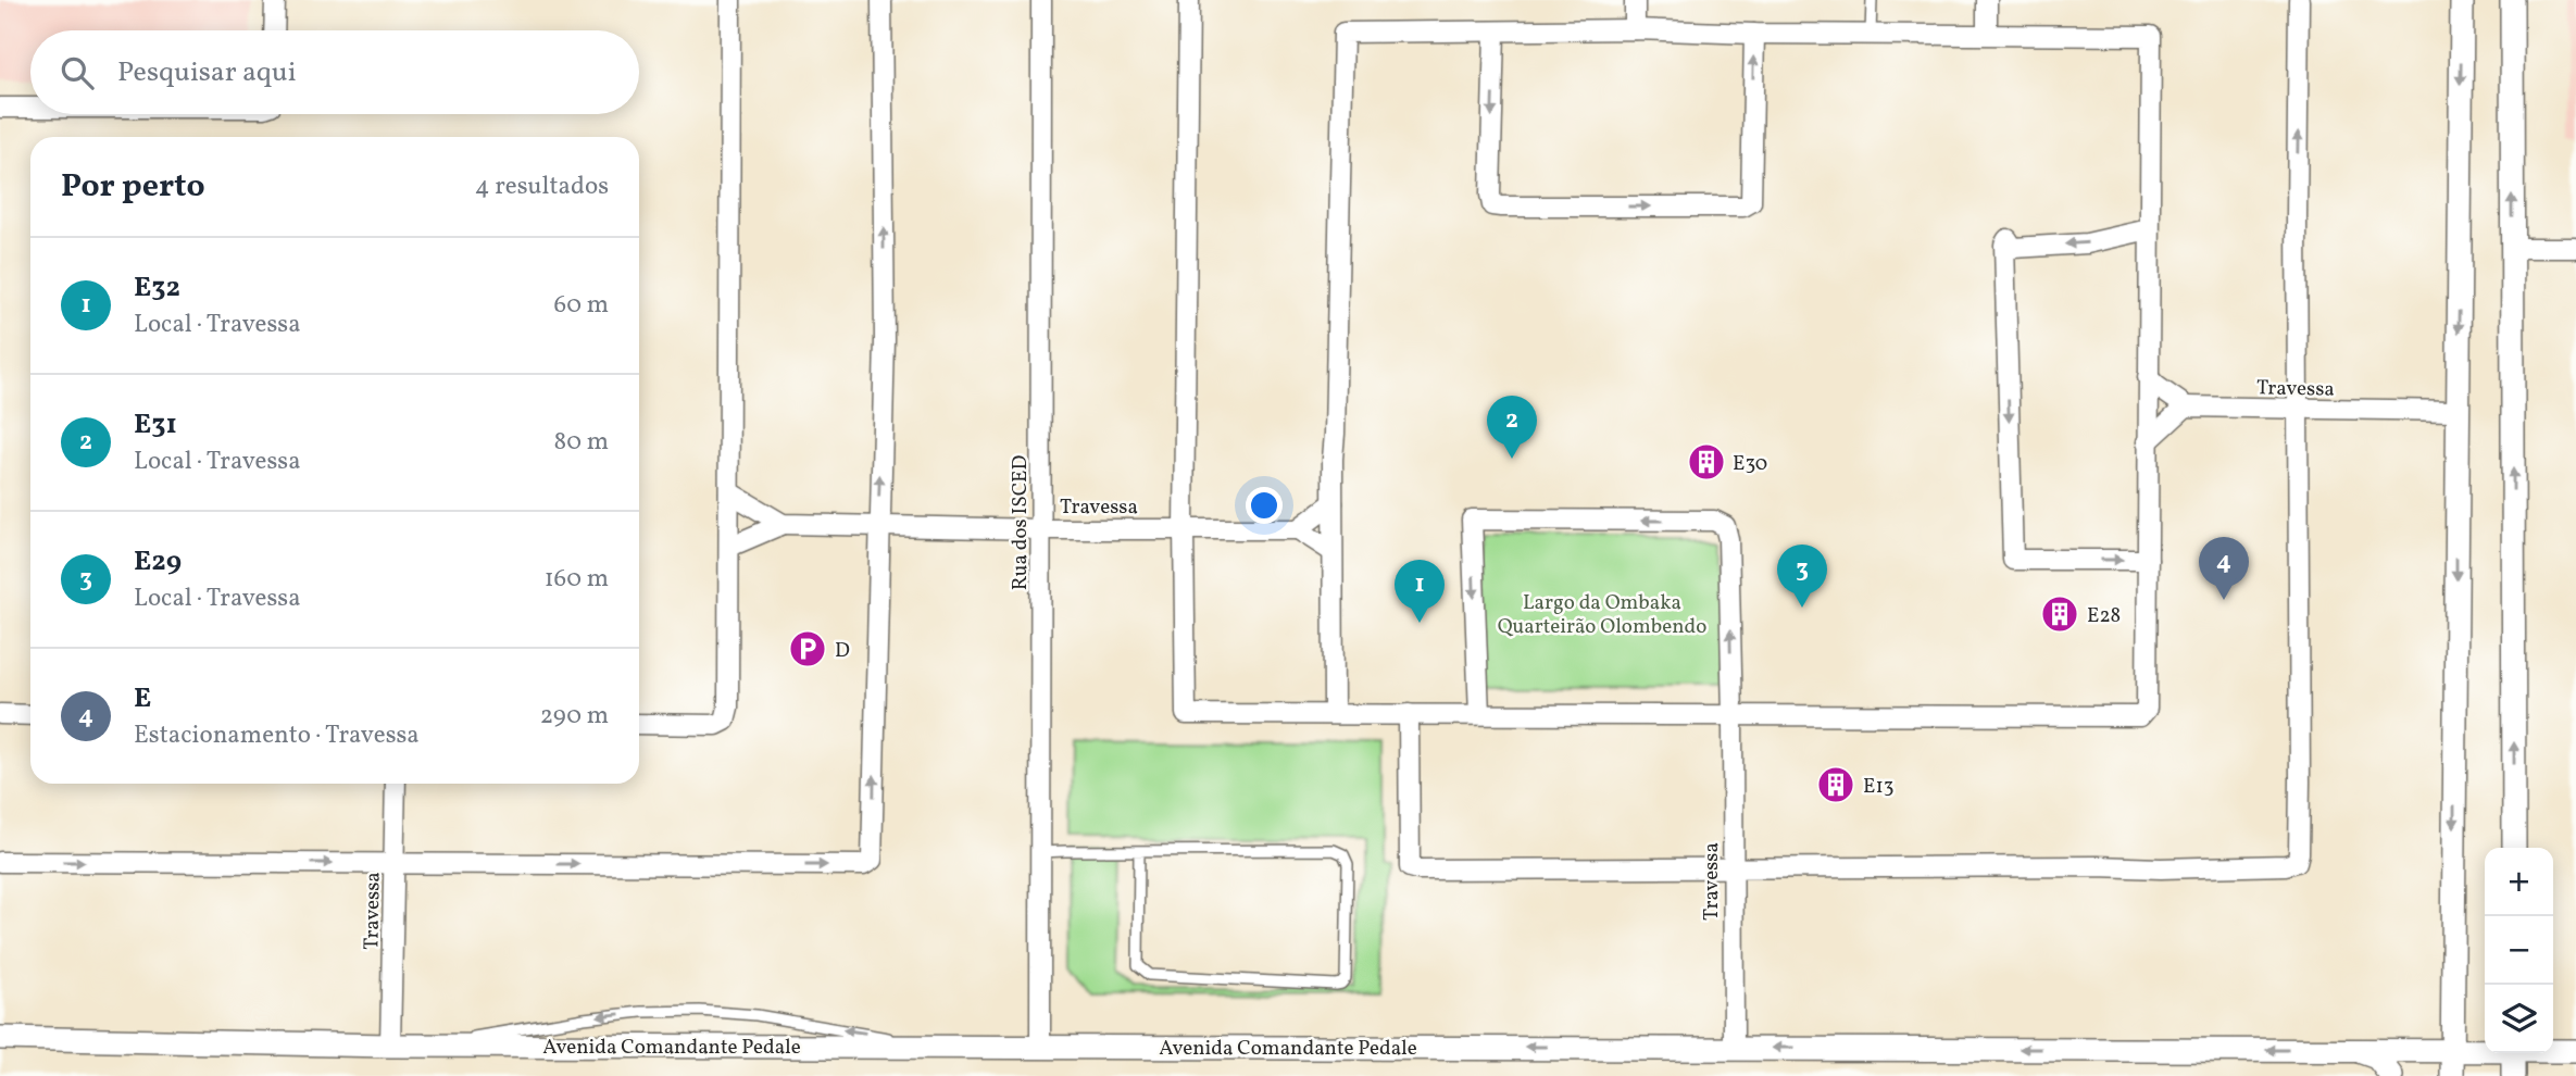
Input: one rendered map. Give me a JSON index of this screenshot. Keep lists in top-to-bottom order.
{
  "streets": {
    "street": ["Travessa", "Rua dos ISCED", "Avenida Comandante Pedale"]
  },
  "crossings": [
    ["Travessa", "Rua dos ISCED"],
    ["Travessa", "Avenida Comandante Pedale"],
    ["Rua dos ISCED", "Avenida Comandante Pedale"]
  ],
  "one_way": ["Avenida Comandante Pedale"],
  "parks": ["Largo da Ombaka Quarteirão Olombendo"],
  "places": {
    "building": ["E30", "E28", "E13"],
    "parking": ["D"]
  },
  "page": {
    "search": "Pesquisar aqui",
    "heading": ["Por perto", "4 resultados"],
    "list": [
      {
        "mark": "1",
        "name": "E32",
        "note": "Local · Travessa",
        "value": "60 m"
      },
      {
        "mark": "2",
        "name": "E31",
        "note": "Local · Travessa",
        "value": "80 m"
      },
      {
        "mark": "3",
        "name": "E29",
        "note": "Local · Travessa",
        "value": "160 m"
      },
      {
        "mark": "4",
        "name": "E",
        "note": "Estacionamento · Travessa",
        "value": "290 m"
      }
    ],
    "pins": [
      "2",
      "4",
      "3",
      "1"
    ],
    "map_buttons": ["+", "−"]
  }
}
